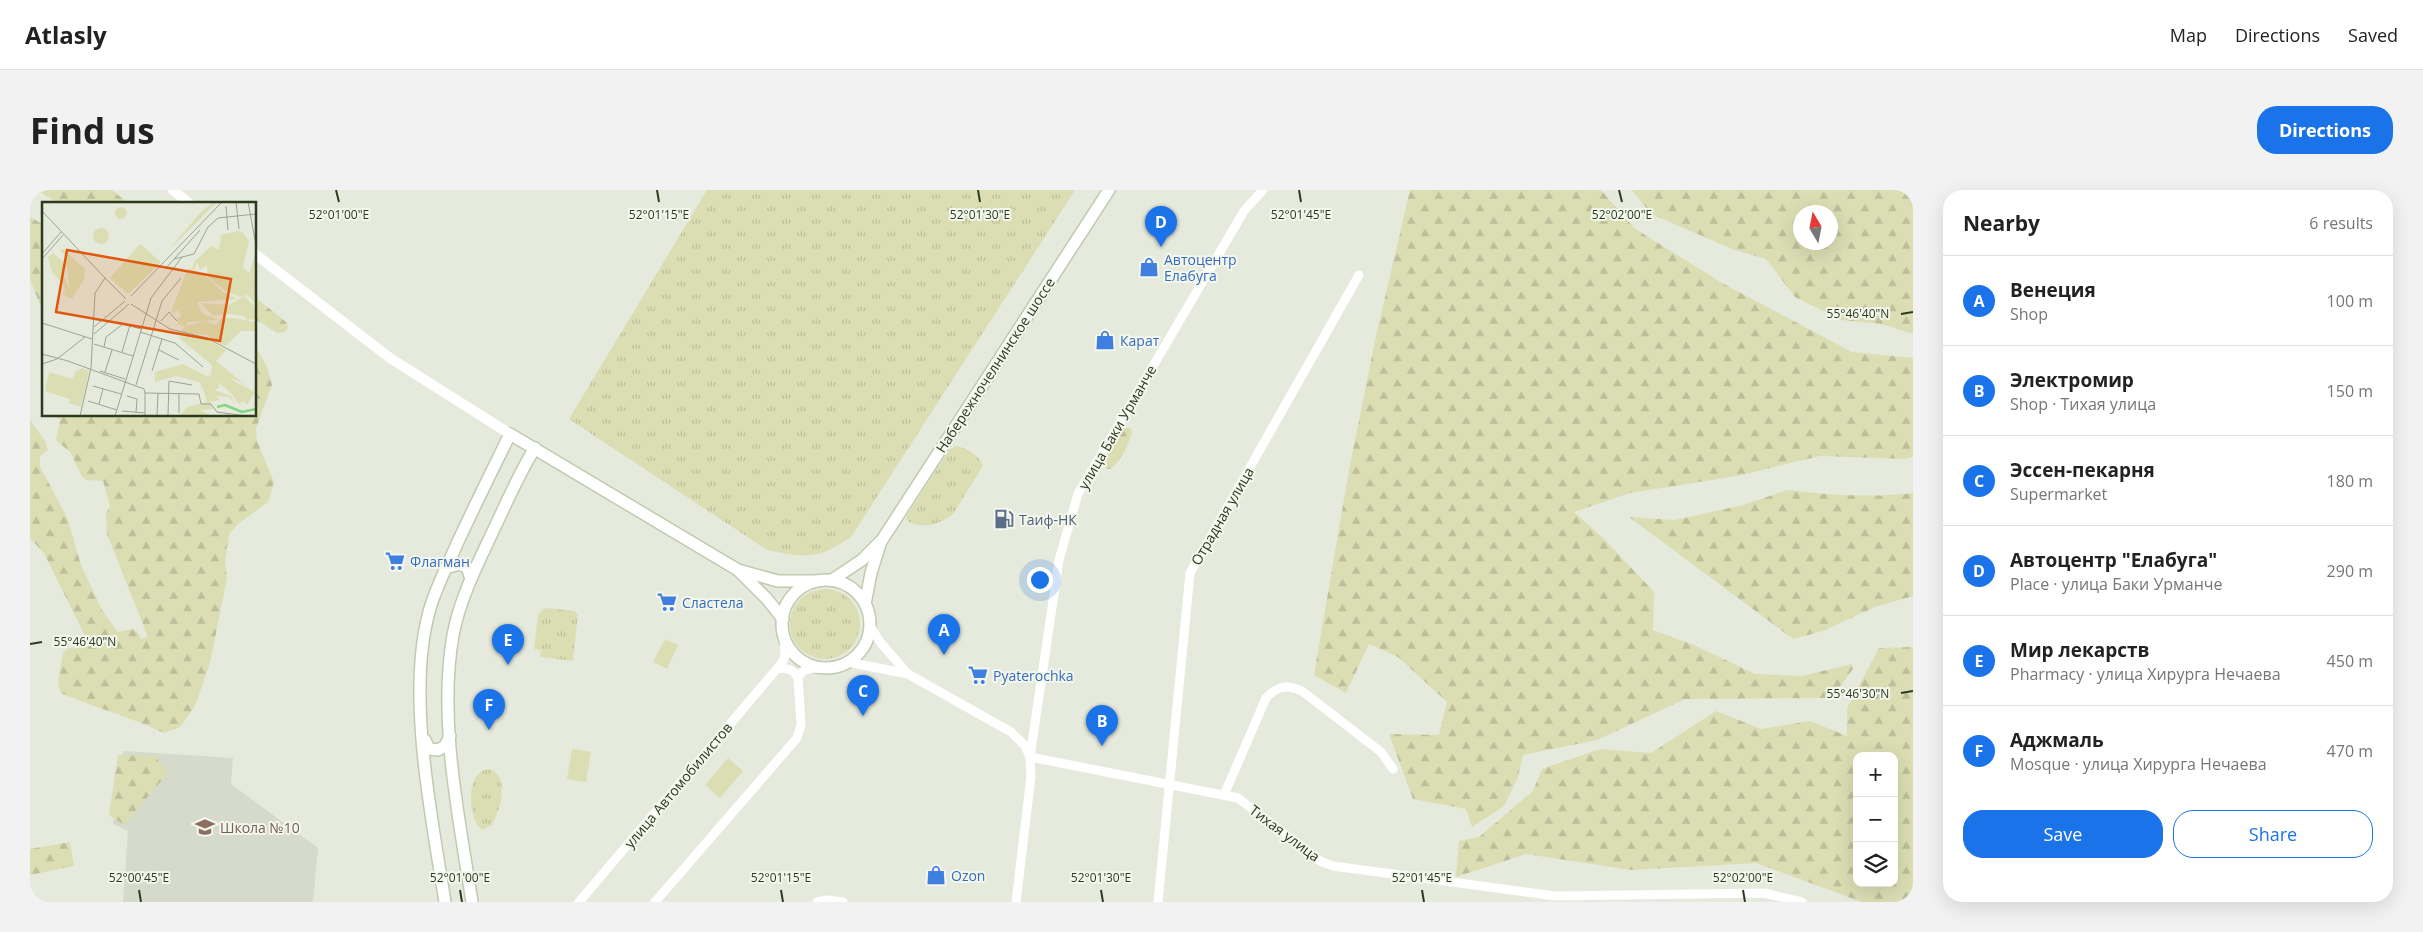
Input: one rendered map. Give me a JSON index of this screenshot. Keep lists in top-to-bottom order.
{
  "streets": {
    "main road": ["Набережночелнинское шоссе"],
    "street": [
      "улица Баки Урманче",
      "Отрадная улица",
      "улица Автомобилистов",
      "Тихая улица"
    ]
  },
  "crossings": [
    ["Набережночелнинское шоссе", "улица Автомобилистов"],
    ["улица Баки Урманче", "Тихая улица"],
    ["Отрадная улица", "Тихая улица"]
  ],
  "places": {
    "shop": ["Автоцентр Елабуга", "Карат", "Ozon"],
    "fuel station": ["Таиф-НК"],
    "supermarket": ["Флагман", "Сластела", "Pyaterochka"],
    "school or university": ["Школа №10"]
  },
  "north": "top",
  "page": {
    "header": "Atlasly",
    "nav": ["Map", "Directions", "Saved"],
    "buttons": [
      "Directions",
      ["Save", "Share"]
    ],
    "title": "Find us",
    "heading": ["Nearby", "6 results"],
    "pins": [
      "D",
      "A",
      "E",
      "C",
      "F",
      "B"
    ],
    "list": [
      {
        "mark": "A",
        "name": "Венеция",
        "note": "Shop",
        "value": "100 m"
      },
      {
        "mark": "B",
        "name": "Электромир",
        "note": "Shop · Тихая улица",
        "value": "150 m"
      },
      {
        "mark": "C",
        "name": "Эссен-пекарня",
        "note": "Supermarket",
        "value": "180 m"
      },
      {
        "mark": "D",
        "name": "Автоцентр \"Елабуга\"",
        "note": "Place · улица Баки Урманче",
        "value": "290 m"
      },
      {
        "mark": "E",
        "name": "Мир лекарств",
        "note": "Pharmacy · улица Хирурга Нечаева",
        "value": "450 m"
      },
      {
        "mark": "F",
        "name": "Аджмаль",
        "note": "Mosque · улица Хирурга Нечаева",
        "value": "470 m"
      }
    ],
    "map_buttons": ["+", "−"]
  },
  "coordinates": [
    "52°01'00\"E",
    "52°01'15\"E",
    "52°01'30\"E",
    "52°01'45\"E",
    "52°02'00\"E",
    "55°46'40\"N",
    "55°46'30\"N",
    "52°00'45\"E"
  ]
}
